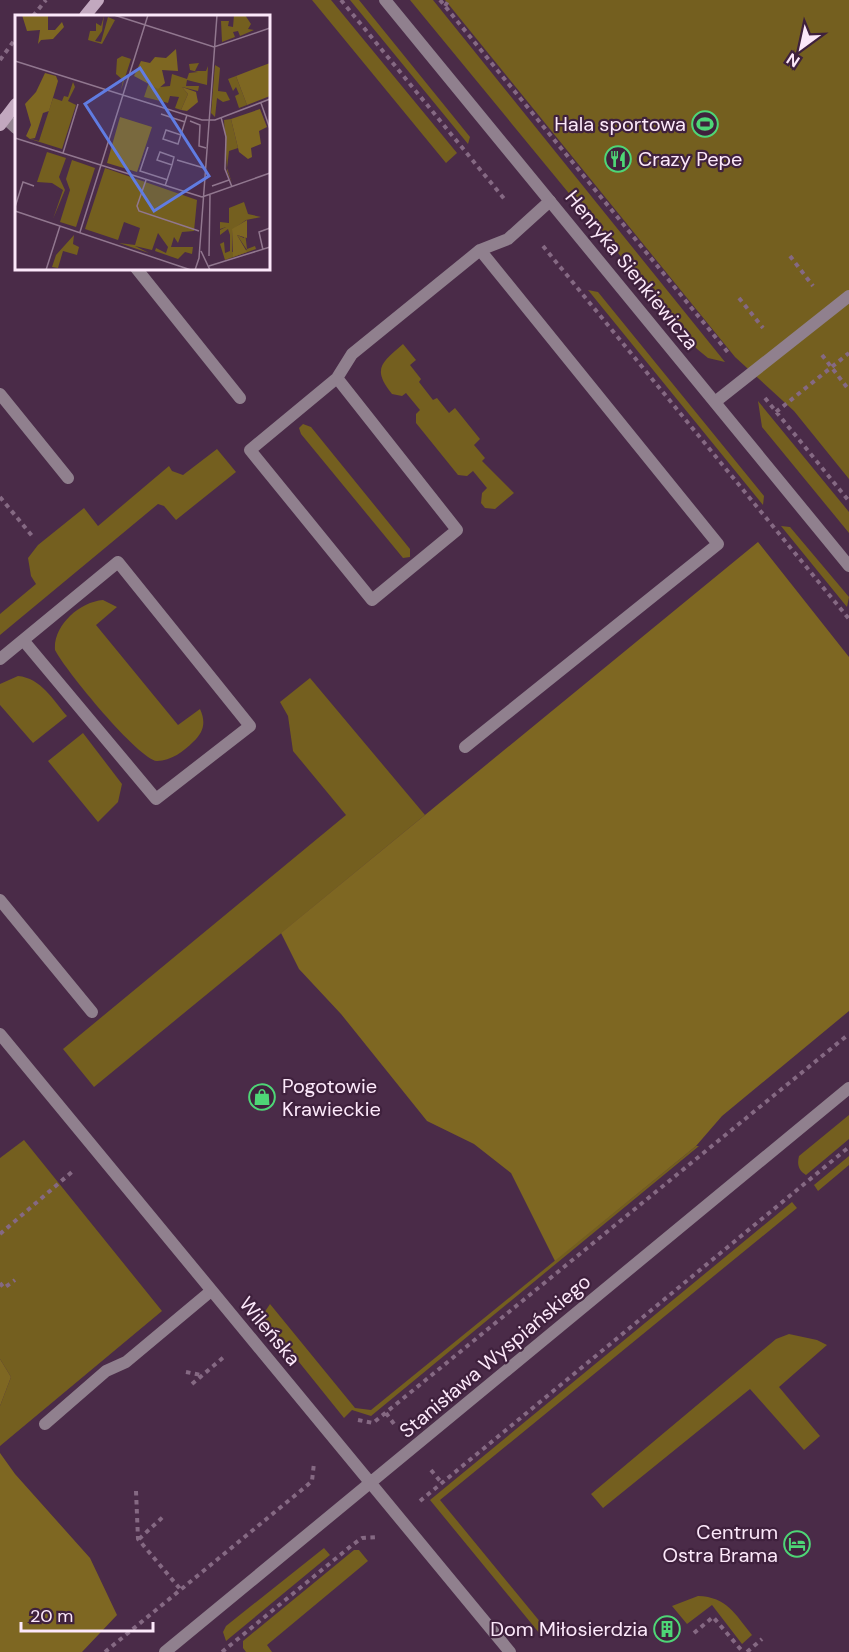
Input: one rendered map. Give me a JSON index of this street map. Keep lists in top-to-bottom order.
{
  "streets": {
    "street": ["Henryka Sienkiewicza", "Wileńska", "Stanisława Wyspiańskiego"]
  },
  "crossings": [
    ["Wileńska", "Stanisława Wyspiańskiego"]
  ],
  "places": {
    "sports": ["Hala sportowa"],
    "restaurant": ["Crazy Pepe"],
    "shop": ["Pogotowie Krawieckie"],
    "hotel": ["Centrum Ostra Brama"],
    "building": ["Dom Miłosierdzia"]
  },
  "scale_bar": "20 m",
  "north": "bottom left"
}
